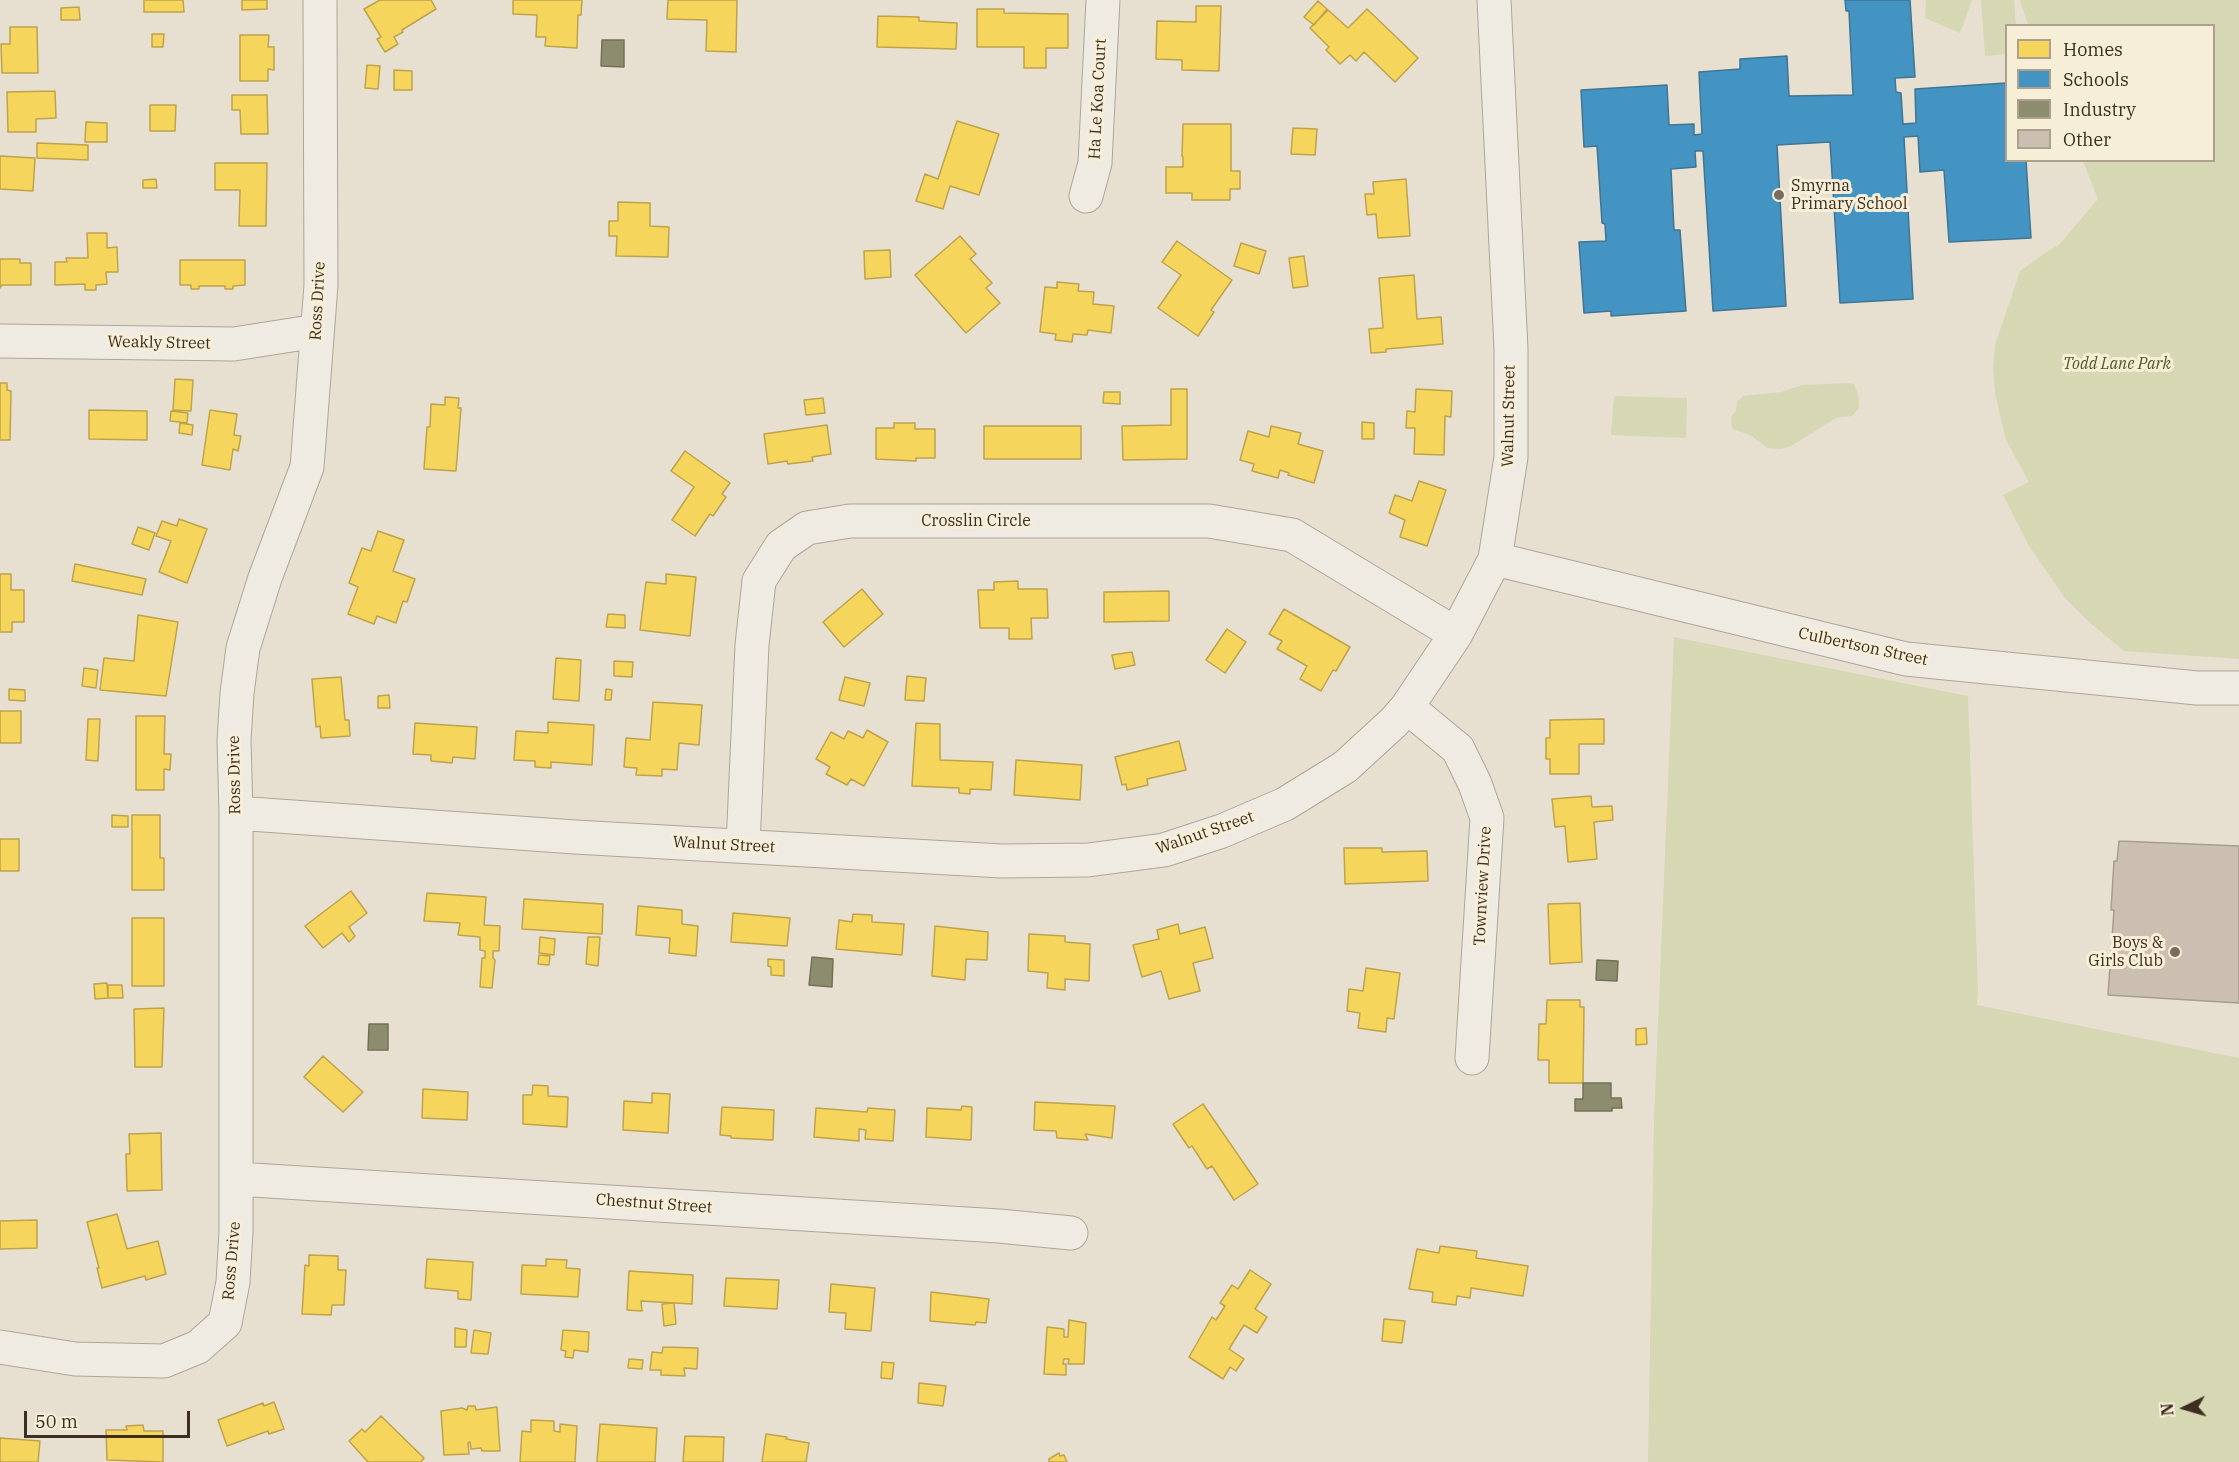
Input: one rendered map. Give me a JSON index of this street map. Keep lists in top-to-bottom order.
{
  "streets": {
    "street": [
      "Ha Le Koa Court",
      "Ross Drive",
      "Weakly Street",
      "Walnut Street",
      "Crosslin Circle",
      "Culbertson Street",
      "Townview Drive",
      "Chestnut Street"
    ]
  },
  "crossings": [
    ["Ross Drive", "Weakly Street"],
    ["Ross Drive", "Walnut Street"],
    ["Ross Drive", "Chestnut Street"],
    ["Walnut Street", "Crosslin Circle"],
    ["Walnut Street", "Culbertson Street"],
    ["Walnut Street", "Townview Drive"]
  ],
  "parks": ["Todd Lane Park"],
  "places": ["Smyrna Primary School", "Boys & Girls Club"],
  "legend": [
    "Homes",
    "Schools",
    "Industry",
    "Other"
  ],
  "scale_bar": "50 m",
  "north": "left"
}
